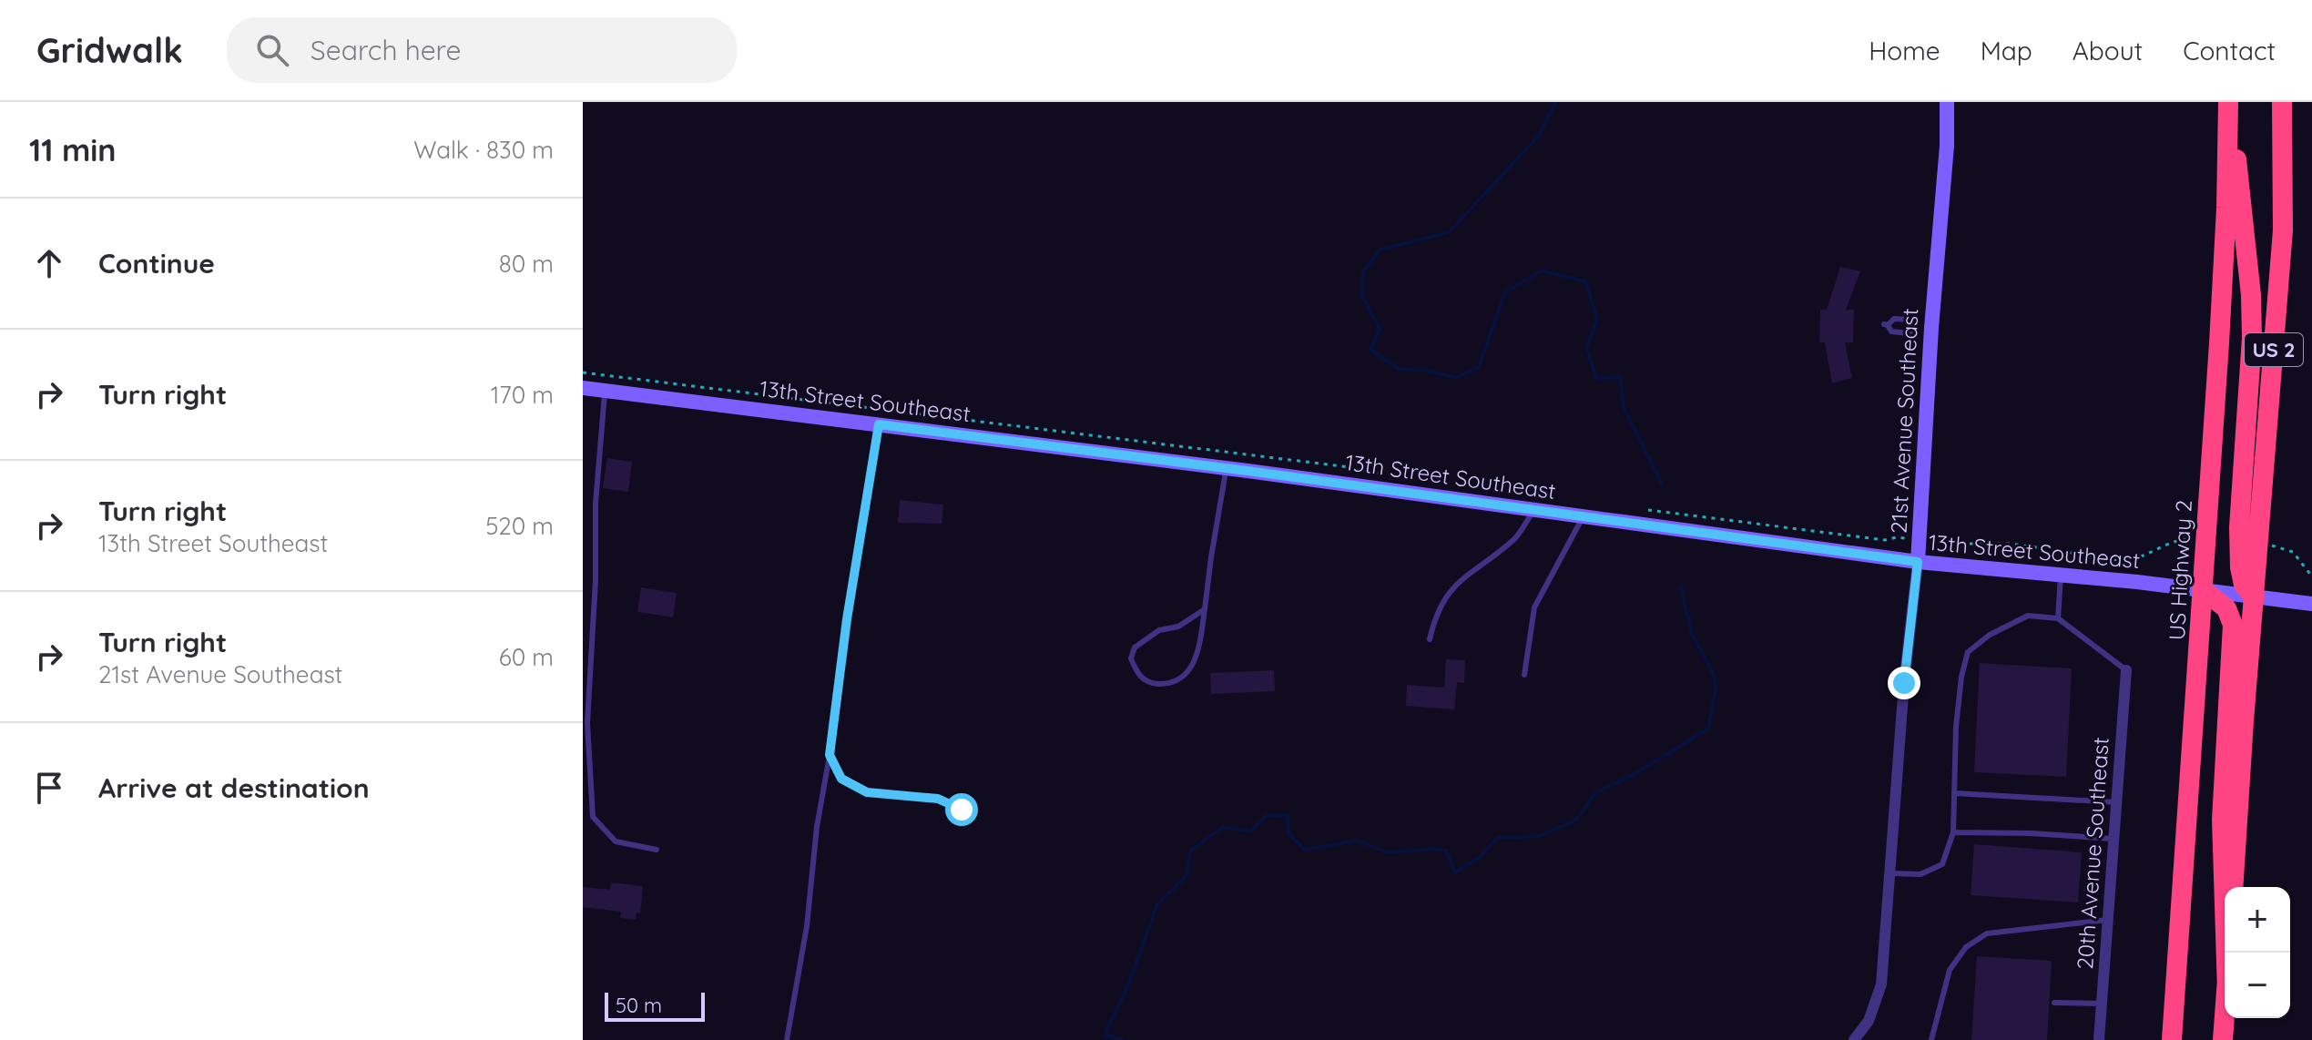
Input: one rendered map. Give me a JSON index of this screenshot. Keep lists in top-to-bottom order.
{
  "streets": {
    "highway": ["US 2", "US Highway 2"],
    "street": ["13th Street Southeast", "21st Avenue Southeast", "20th Avenue Southeast"]
  },
  "crossings": [
    ["US 2", "13th Street Southeast"],
    ["13th Street Southeast", "21st Avenue Southeast"],
    ["13th Street Southeast", "US Highway 2"]
  ],
  "scale_bar": "50 m",
  "page": {
    "header": "Gridwalk",
    "search": "Search here",
    "nav": [
      "Home",
      "Map",
      "About",
      "Contact"
    ],
    "heading": ["11 min", "Walk · 830 m"],
    "list": [
      ["Continue", "80 m"],
      ["Turn right", "170 m"],
      ["Turn right", "13th Street Southeast", "520 m"],
      ["Turn right", "21st Avenue Southeast", "60 m"],
      "Arrive at destination"
    ],
    "map_buttons": ["+", "−"],
    "scale": "50 m"
  }
}
